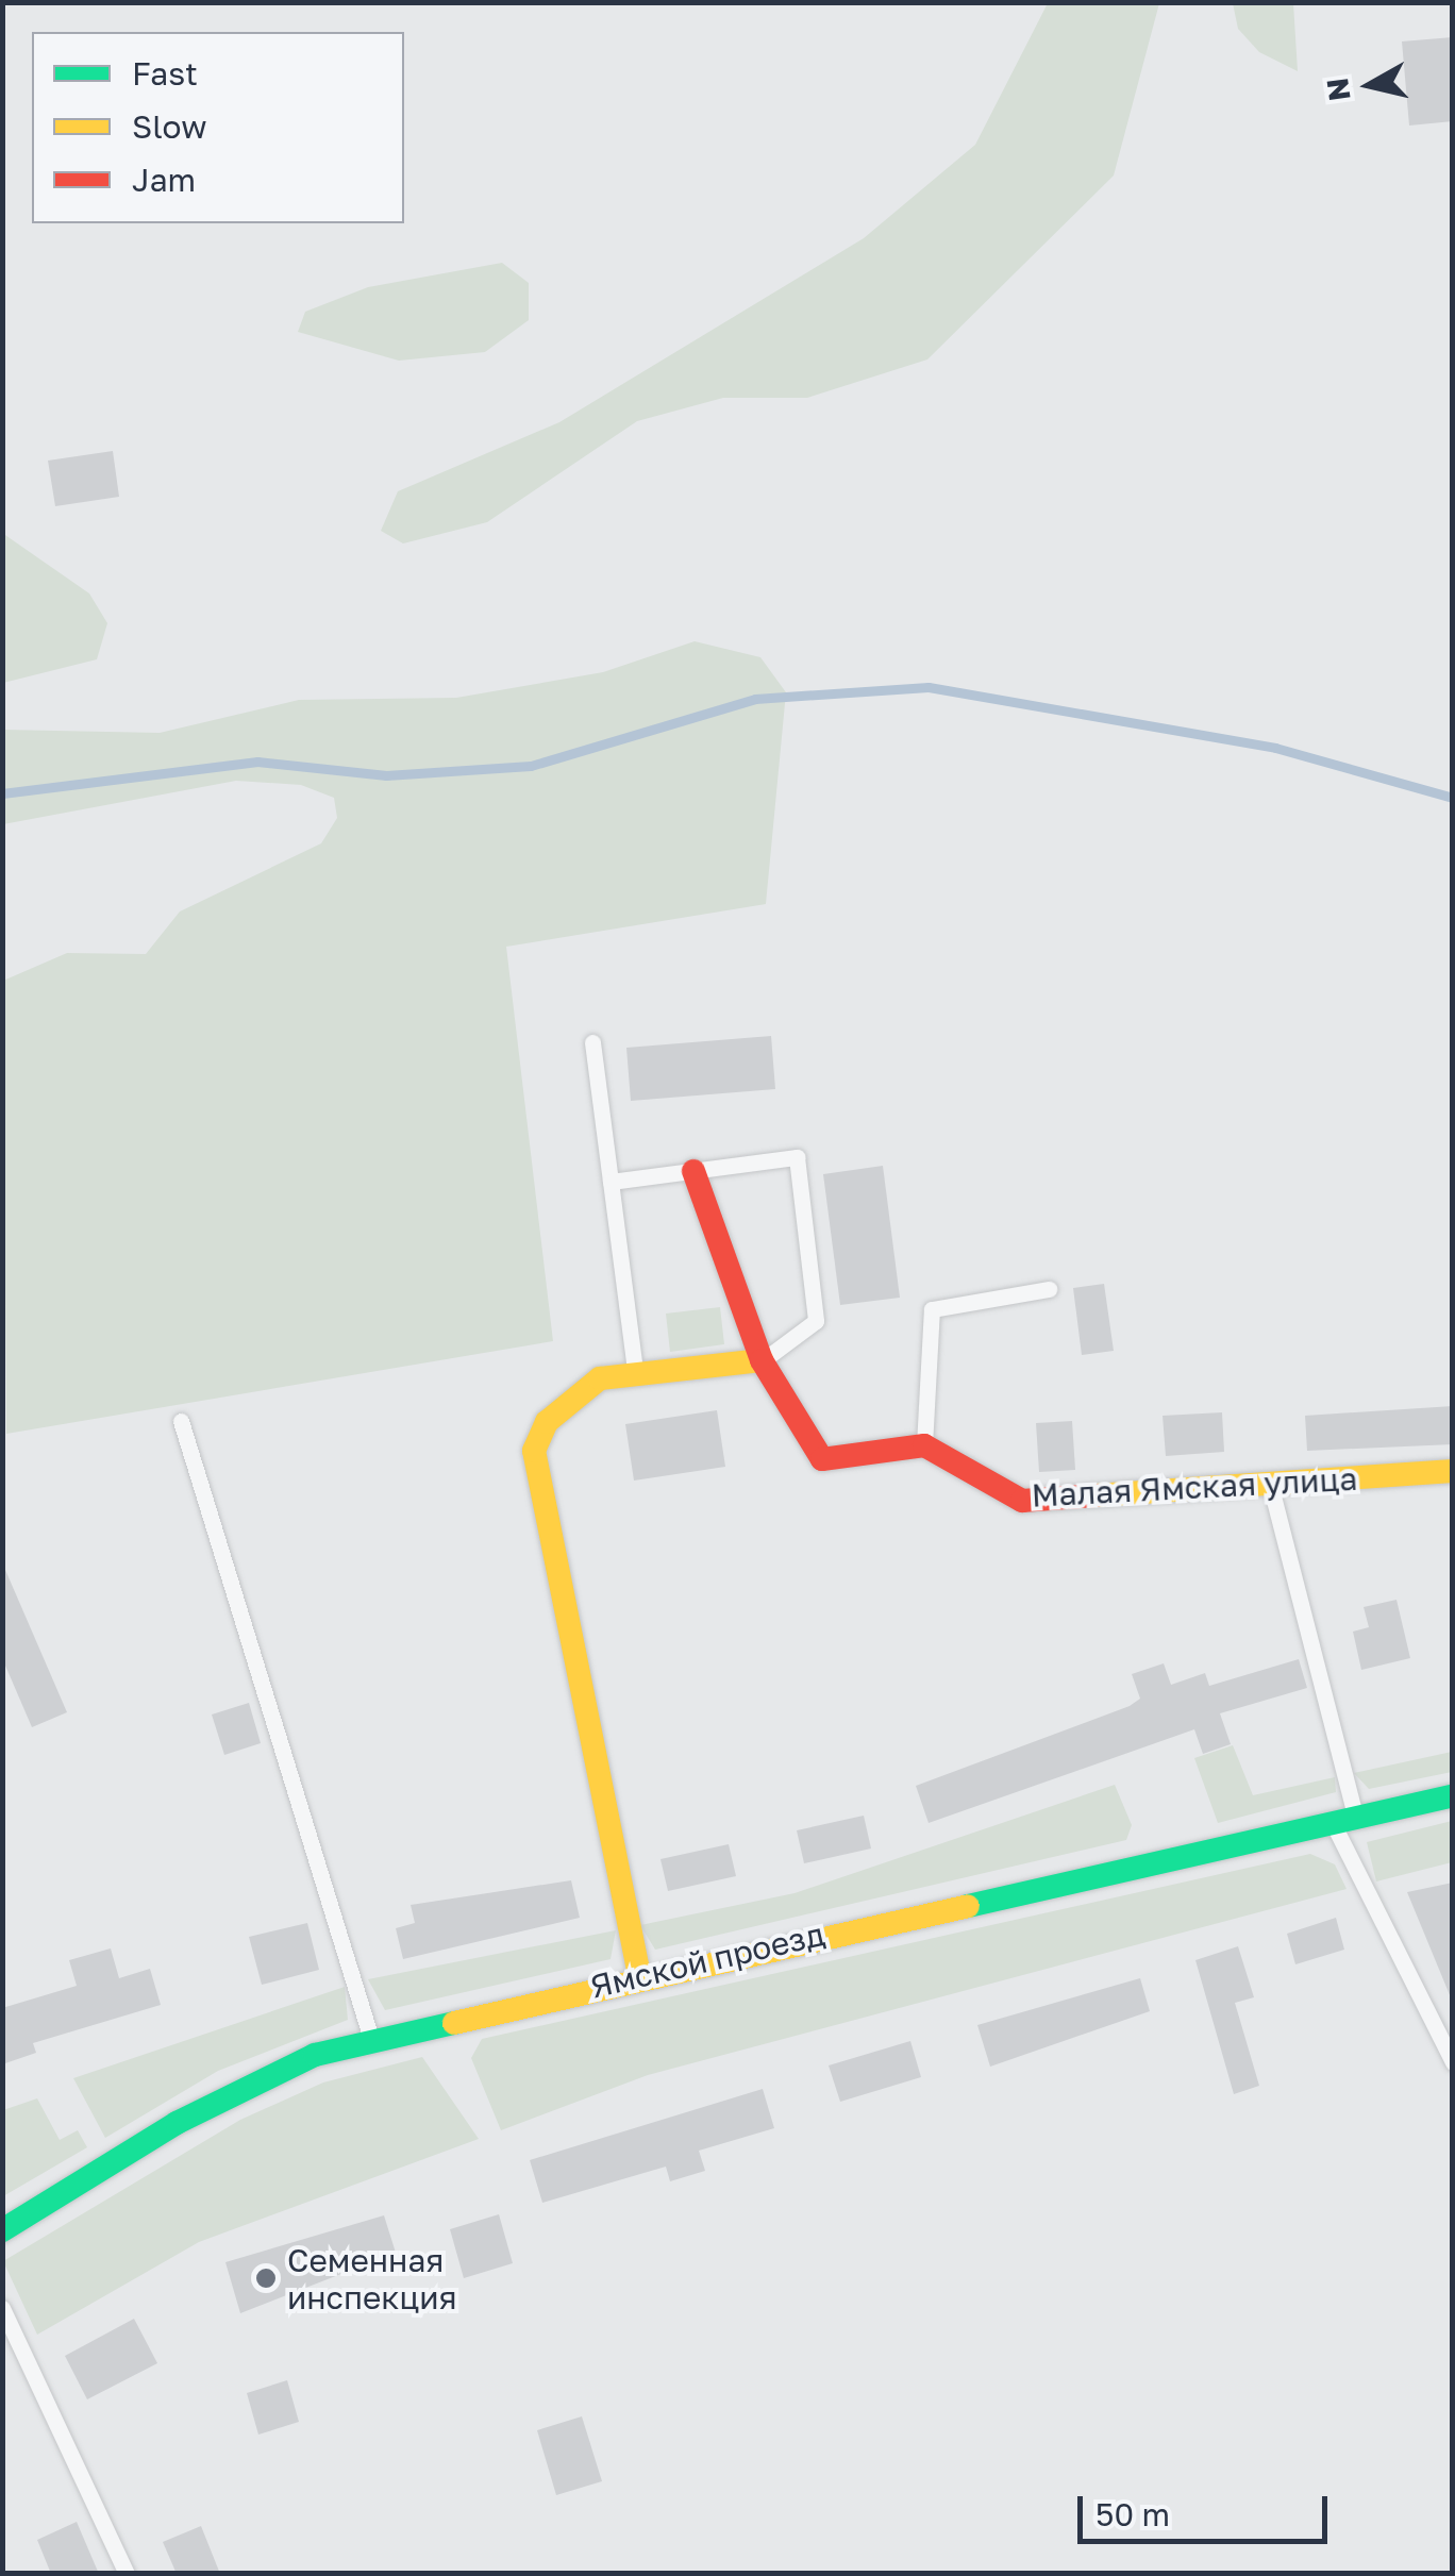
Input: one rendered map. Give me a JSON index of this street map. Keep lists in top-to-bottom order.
{
  "streets": {
    "street": ["Малая Ямская улица", "Ямской проезд"]
  },
  "places": ["Семенная инспекция"],
  "legend": ["Fast", "Slow", "Jam"],
  "scale_bar": "50 m",
  "north": "left"
}
